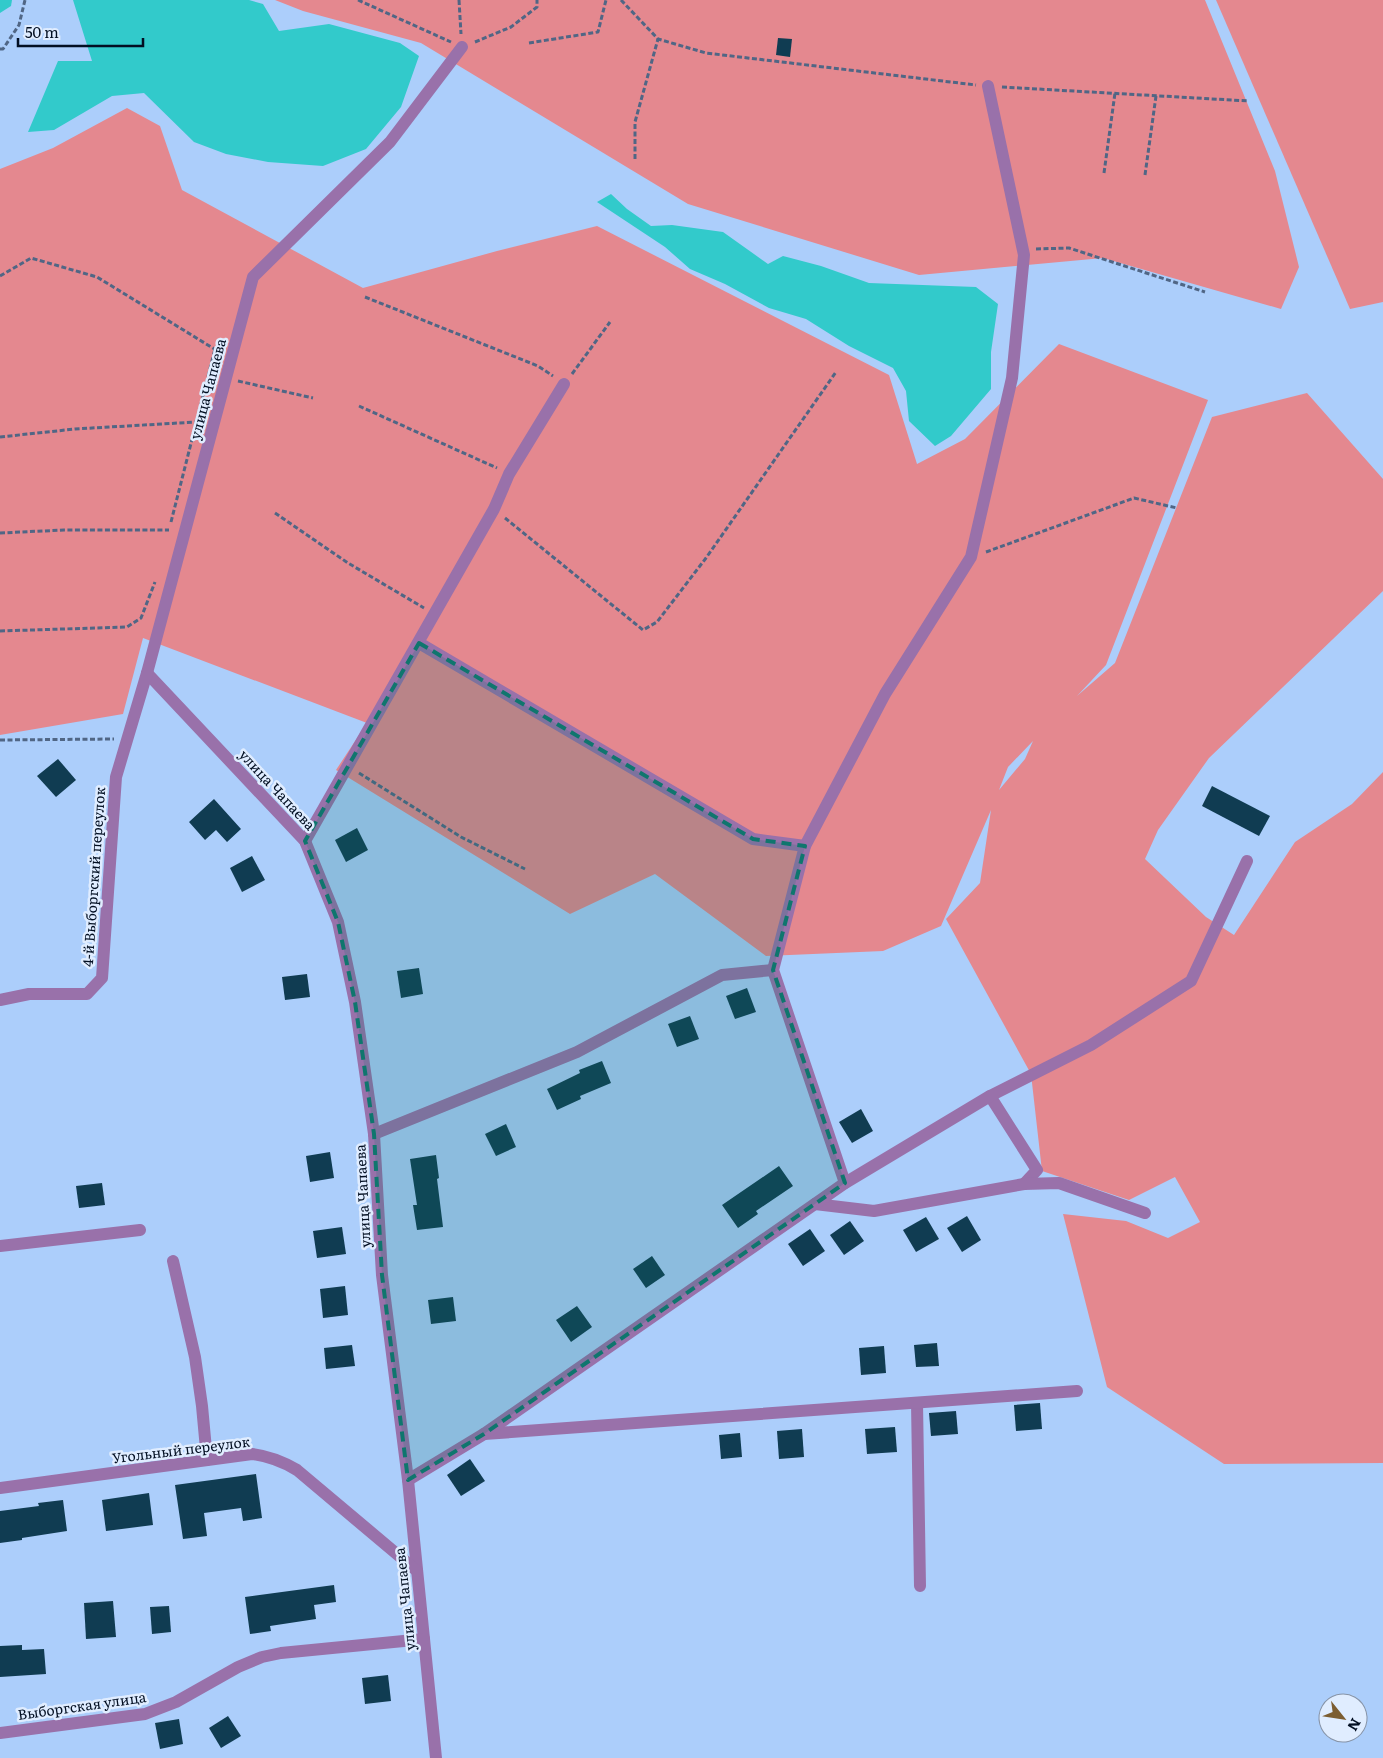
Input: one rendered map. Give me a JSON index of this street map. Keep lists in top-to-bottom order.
{
  "streets": {
    "street": [
      "улица Чапаева",
      "4-й Выборгский переулок",
      "Угольный переулок",
      "Выборгская улица"
    ]
  },
  "crossings": [
    ["улица Чапаева", "4-й Выборгский переулок"],
    ["улица Чапаева", "Угольный переулок"],
    ["улица Чапаева", "Выборгская улица"]
  ],
  "scale_bar": "50 m",
  "north": "bottom right"
}
